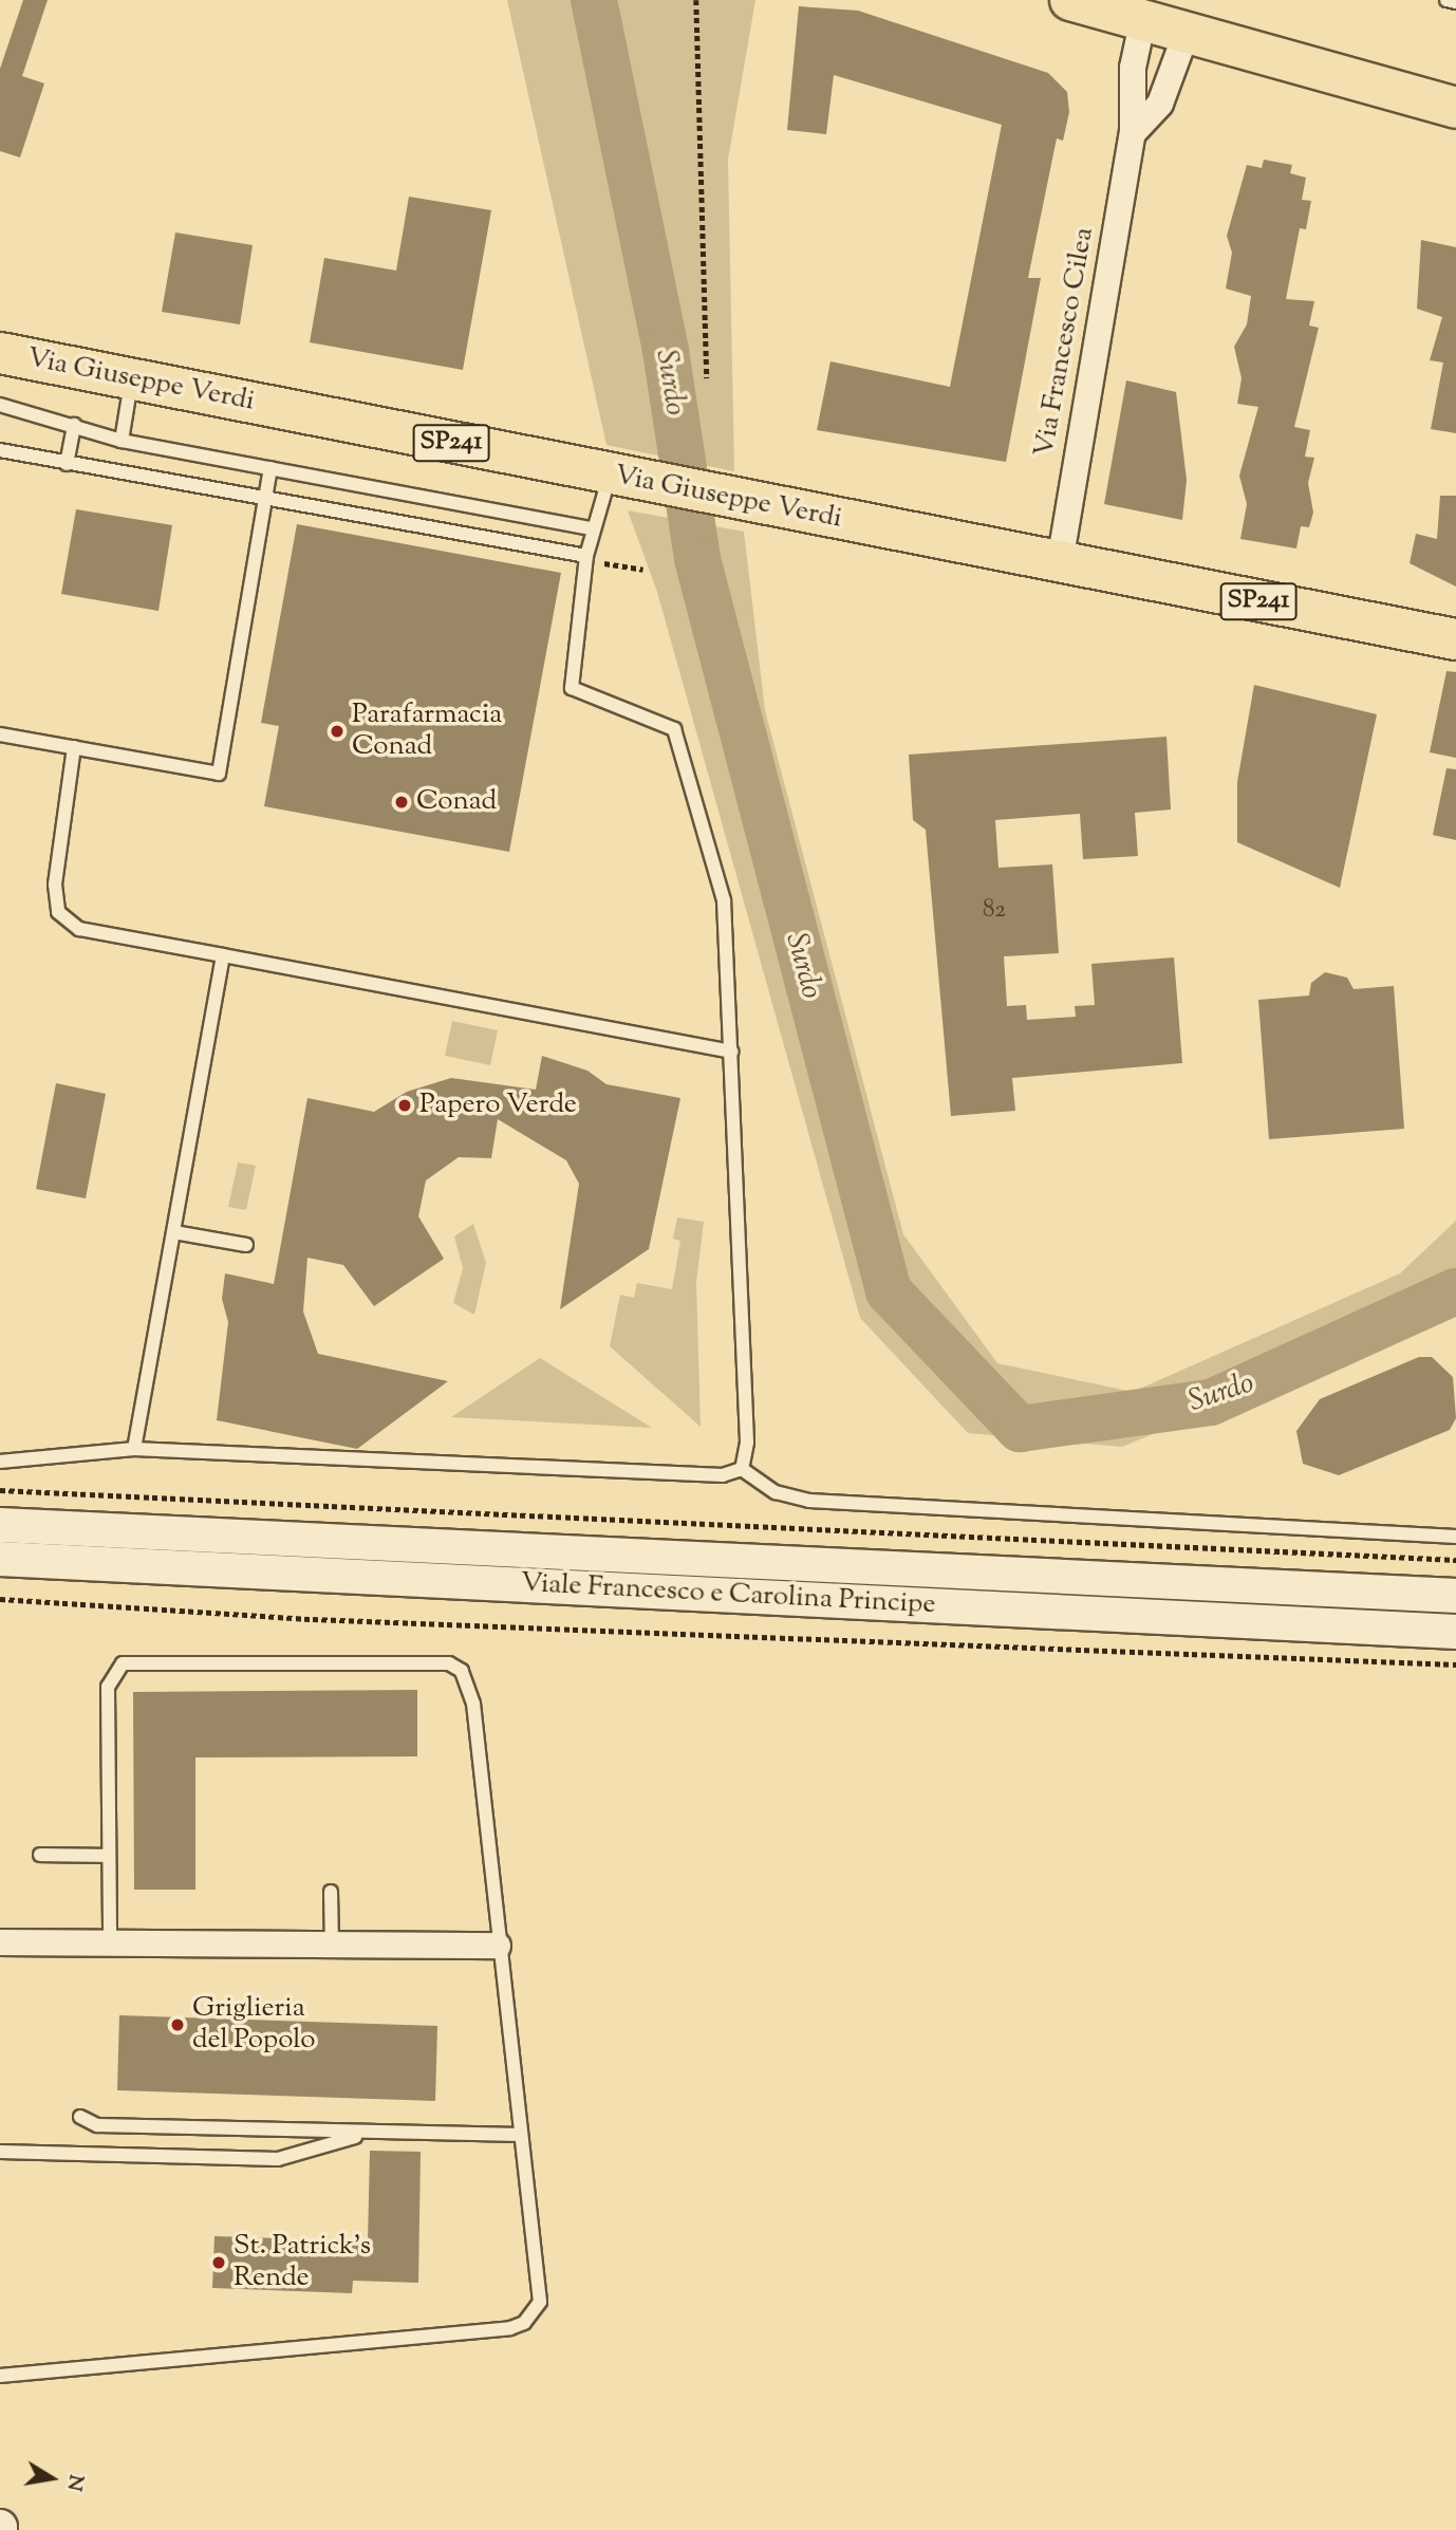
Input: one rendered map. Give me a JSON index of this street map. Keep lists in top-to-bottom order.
{
  "streets": {
    "main road": ["Via Giuseppe Verdi", "SP241"],
    "street": ["Via Francesco Cilea", "Viale Francesco e Carolina Principe"]
  },
  "crossings": [
    ["Via Francesco Cilea", "Via Giuseppe Verdi"]
  ],
  "water": ["Surdo"],
  "places": [
    "Parafarmacia Conad",
    "Conad",
    "Papero Verde",
    "Griglieria del Popolo",
    "St. Patrick's Rende"
  ],
  "house_numbers": ["82"],
  "north": "right"
}
